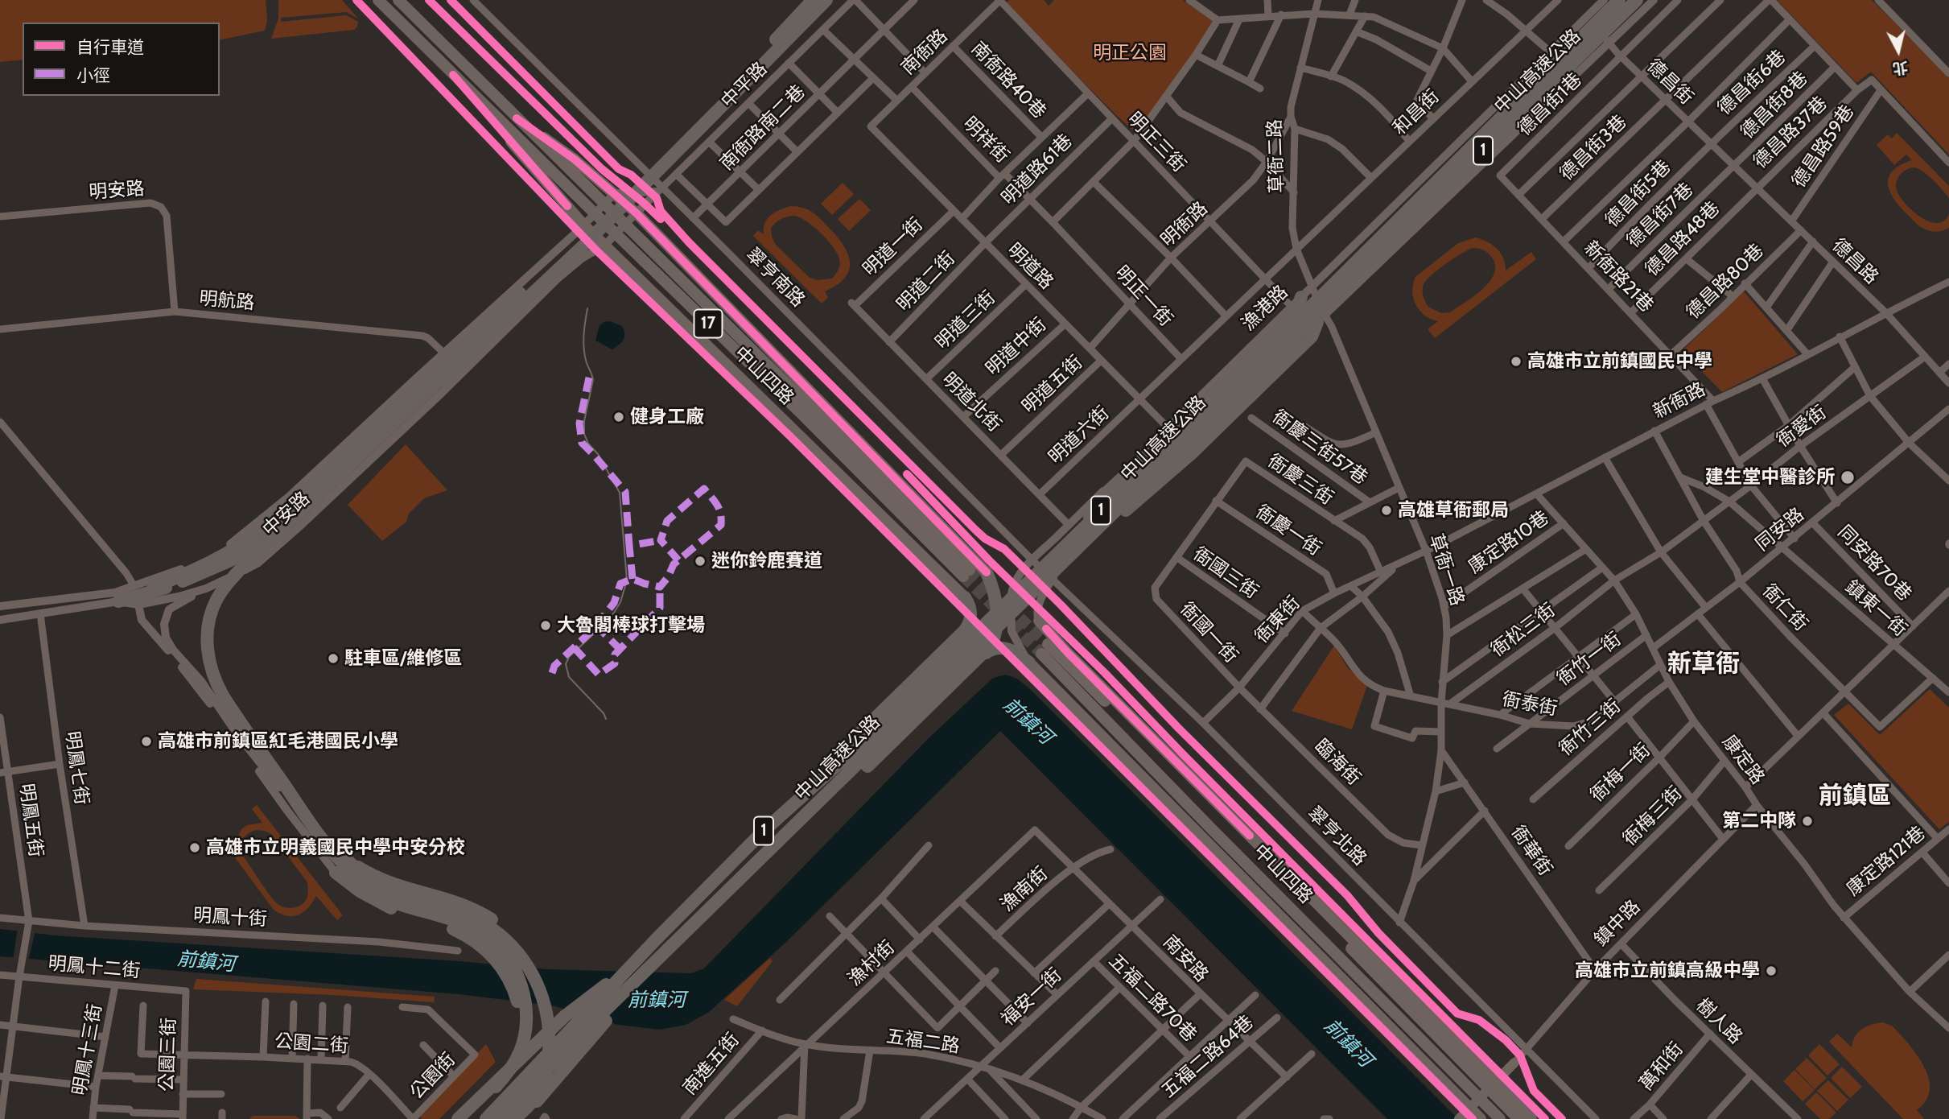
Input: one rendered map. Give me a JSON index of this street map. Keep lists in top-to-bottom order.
{
  "streets": {
    "highway": ["中山高速公路", "1"],
    "main road": ["17", "中山四路", "鎮中路"],
    "street": [
      "南衙路",
      "南衙路40巷",
      "德昌街",
      "德昌街6巷",
      "中平路",
      "德昌街1巷",
      "德昌街8巷",
      "和昌街",
      "南衙路南二巷",
      "德昌路37巷",
      "明祥街",
      "明正三街",
      "德昌路59巷",
      "德昌街3巷",
      "草衙二路",
      "明道路61巷",
      "明安路",
      "德昌街5巷",
      "德昌街7巷",
      "明衙路",
      "德昌路48巷",
      "明道一街",
      "德昌路",
      "明道路",
      "新衙路21巷",
      "翠亨南路",
      "明道二街",
      "德昌路80巷",
      "明正一街",
      "明航路",
      "漁港路",
      "明道三街",
      "明道中街",
      "明道五街",
      "新衙路",
      "明道北街",
      "衙愛街",
      "明道六街",
      "衙慶三街57巷",
      "衙慶三街",
      "中安路",
      "同安路",
      "衙慶一街",
      "康定路10巷",
      "同安路70巷",
      "草衙一路",
      "衙國三街",
      "衙仁街",
      "鎮東一街",
      "衙東街",
      "衙松三街",
      "衙國一街",
      "衙竹一街",
      "衙泰街",
      "衙竹三街",
      "康定路",
      "臨海街",
      "明鳳七街",
      "衙梅一街",
      "衙梅三街",
      "明鳳五街",
      "翠亨北路",
      "衙華街",
      "康定路121巷",
      "漁南街",
      "明鳳十街",
      "南安路",
      "漁村街",
      "明鳳十二街",
      "福安一街",
      "五福二路70巷",
      "樹人路",
      "五福二路",
      "公園二街",
      "明鳳十三街",
      "公園三街",
      "五福二路64巷",
      "南進五街",
      "萬和街",
      "公園街"
    ]
  },
  "crossings": [
    ["南衙路", "南衙路40巷"],
    ["南衙路", "明祥街"],
    ["南衙路", "明正三街"],
    ["南衙路", "明道路"],
    ["南衙路40巷", "明祥街"],
    ["德昌街", "德昌街6巷"],
    ["德昌街", "德昌街1巷"],
    ["德昌街", "德昌街8巷"],
    ["德昌街", "德昌街3巷"],
    ["德昌街", "德昌街5巷"],
    ["德昌街", "德昌街7巷"],
    ["德昌街", "德昌路"],
    ["德昌街", "漁港路"],
    ["德昌街6巷", "德昌街5巷"],
    ["中平路", "翠亨南路"],
    ["中平路", "中安路"],
    ["德昌街1巷", "新衙路21巷"],
    ["德昌街8巷", "德昌街7巷"],
    ["德昌街8巷", "德昌路"],
    ["和昌街", "草衙二路"],
    ["南衙路南二巷", "翠亨南路"],
    ["德昌路37巷", "德昌路59巷"],
    ["德昌路37巷", "德昌路48巷"],
    ["德昌路37巷", "德昌路"],
    ["明祥街", "明正三街"],
    ["明祥街", "明正一街"],
    ["明正三街", "明道路61巷"],
    ["明正三街", "明衙路"],
    ["明正三街", "漁港路"],
    ["德昌路59巷", "德昌路"],
    ["德昌街3巷", "新衙路21巷"],
    ["草衙二路", "明衙路"],
    ["草衙二路", "漁港路"],
    ["草衙二路", "草衙一路"],
    ["明道路61巷", "明道路"],
    ["明道路61巷", "明道二街"],
    ["明道路61巷", "明正一街"],
    ["明安路", "明航路"],
    ["德昌街5巷", "新衙路21巷"],
    ["德昌街7巷", "德昌路"],
    ["德昌街7巷", "新衙路21巷"],
    ["明衙路", "明道路"],
    ["明衙路", "明正一街"],
    ["德昌路48巷", "德昌路"],
    ["德昌路48巷", "新衙路21巷"],
    ["明道一街", "明道路"],
    ["明道一街", "明道北街"],
    ["德昌路", "德昌路80巷"],
    ["德昌路", "新衙路"],
    ["德昌路", "衙愛街"],
    ["明道路", "明道二街"],
    ["明道路", "漁港路"],
    ["明道路", "明道三街"],
    ["明道路", "明道中街"],
    ["明道路", "明道五街"],
    ["明道路", "明道六街"],
    ["新衙路21巷", "德昌路80巷"],
    ["新衙路21巷", "新衙路"],
    ["新衙路21巷", "衙愛街"],
    ["新衙路21巷", "同安路"],
    ["翠亨南路", "漁港路"],
    ["翠亨南路", "中安路"],
    ["翠亨南路", "翠亨北路"],
    ["明道二街", "明道北街"],
    ["明正一街", "明道六街"],
    ["明航路", "中安路"],
    ["漁港路", "中山四路"],
    ["漁港路", "明道北街"],
    ["明道三街", "明道北街"],
    ["明道中街", "明道北街"],
    ["中山四路", "中安路"],
    ["中山四路", "鎮中路"],
    ["明道五街", "明道北街"],
    ["新衙路", "草衙一路"],
    ["新衙路", "衙仁街"],
    ["新衙路", "衙東街"],
    ["新衙路", "康定路"],
    ["明道北街", "明道六街"],
    ["衙愛街", "衙仁街"],
    ["衙愛街", "鎮東一街"],
    ["衙愛街", "衙松三街"],
    ["衙愛街", "康定路"],
    ["衙慶三街57巷", "衙慶三街"],
    ["衙慶三街", "衙慶一街"],
    ["衙慶三街", "草衙一路"],
    ["同安路", "同安路70巷"],
    ["同安路", "衙仁街"],
    ["同安路", "鎮東一街"],
    ["同安路", "康定路"],
    ["衙慶一街", "衙東街"],
    ["康定路10巷", "草衙一路"],
    ["康定路10巷", "康定路"],
    ["草衙一路", "衙東街"],
    ["草衙一路", "衙泰街"],
    ["草衙一路", "臨海街"],
    ["草衙一路", "翠亨北路"],
    ["草衙一路", "衙華街"],
    ["衙國三街", "衙東街"],
    ["衙國三街", "衙國一街"],
    ["衙仁街", "鎮東一街"],
    ["衙東街", "衙國一街"],
    ["衙東街", "臨海街"],
    ["衙東街", "翠亨北路"],
    ["衙松三街", "衙泰街"],
    ["衙松三街", "康定路"],
    ["衙國一街", "臨海街"],
    ["衙竹一街", "衙泰街"],
    ["衙竹一街", "康定路"],
    ["衙泰街", "康定路"],
    ["衙竹三街", "康定路"],
    ["康定路", "衙梅一街"],
    ["康定路", "衙梅三街"],
    ["康定路", "康定路121巷"],
    ["康定路", "鎮中路"],
    ["明鳳七街", "明鳳十街"],
    ["明鳳五街", "明鳳十街"],
    ["明鳳五街", "明鳳十二街"],
    ["翠亨北路", "鎮中路"],
    ["衙華街", "鎮中路"],
    ["漁南街", "南安路"],
    ["鎮中路", "樹人路"],
    ["南安路", "漁村街"],
    ["南安路", "福安一街"],
    ["南安路", "五福二路70巷"],
    ["南安路", "五福二路"],
    ["漁村街", "五福二路"],
    ["明鳳十二街", "明鳳十三街"],
    ["明鳳十二街", "公園三街"],
    ["福安一街", "五福二路70巷"],
    ["福安一街", "五福二路"],
    ["樹人路", "萬和街"],
    ["五福二路", "南進五街"],
    ["公園二街", "公園三街"],
    ["公園二街", "公園街"]
  ],
  "districts": ["新草衙", "前鎮區"],
  "water": ["前鎮河"],
  "parks": ["明正公園"],
  "places": [
    "高雄市立前鎮國民中學",
    "健身工廠",
    "建生堂中醫診所",
    "高雄草衙郵局",
    "迷你鈴鹿賽道",
    "大魯閣棒球打擊場",
    "駐車區/維修區",
    "高雄市前鎮區紅毛港國民小學",
    "第二中隊",
    "高雄市立明義國民中學中安分校",
    "高雄市立前鎮高級中學"
  ],
  "legend": ["自行車道", "小徑"],
  "north": "bottom"
}
